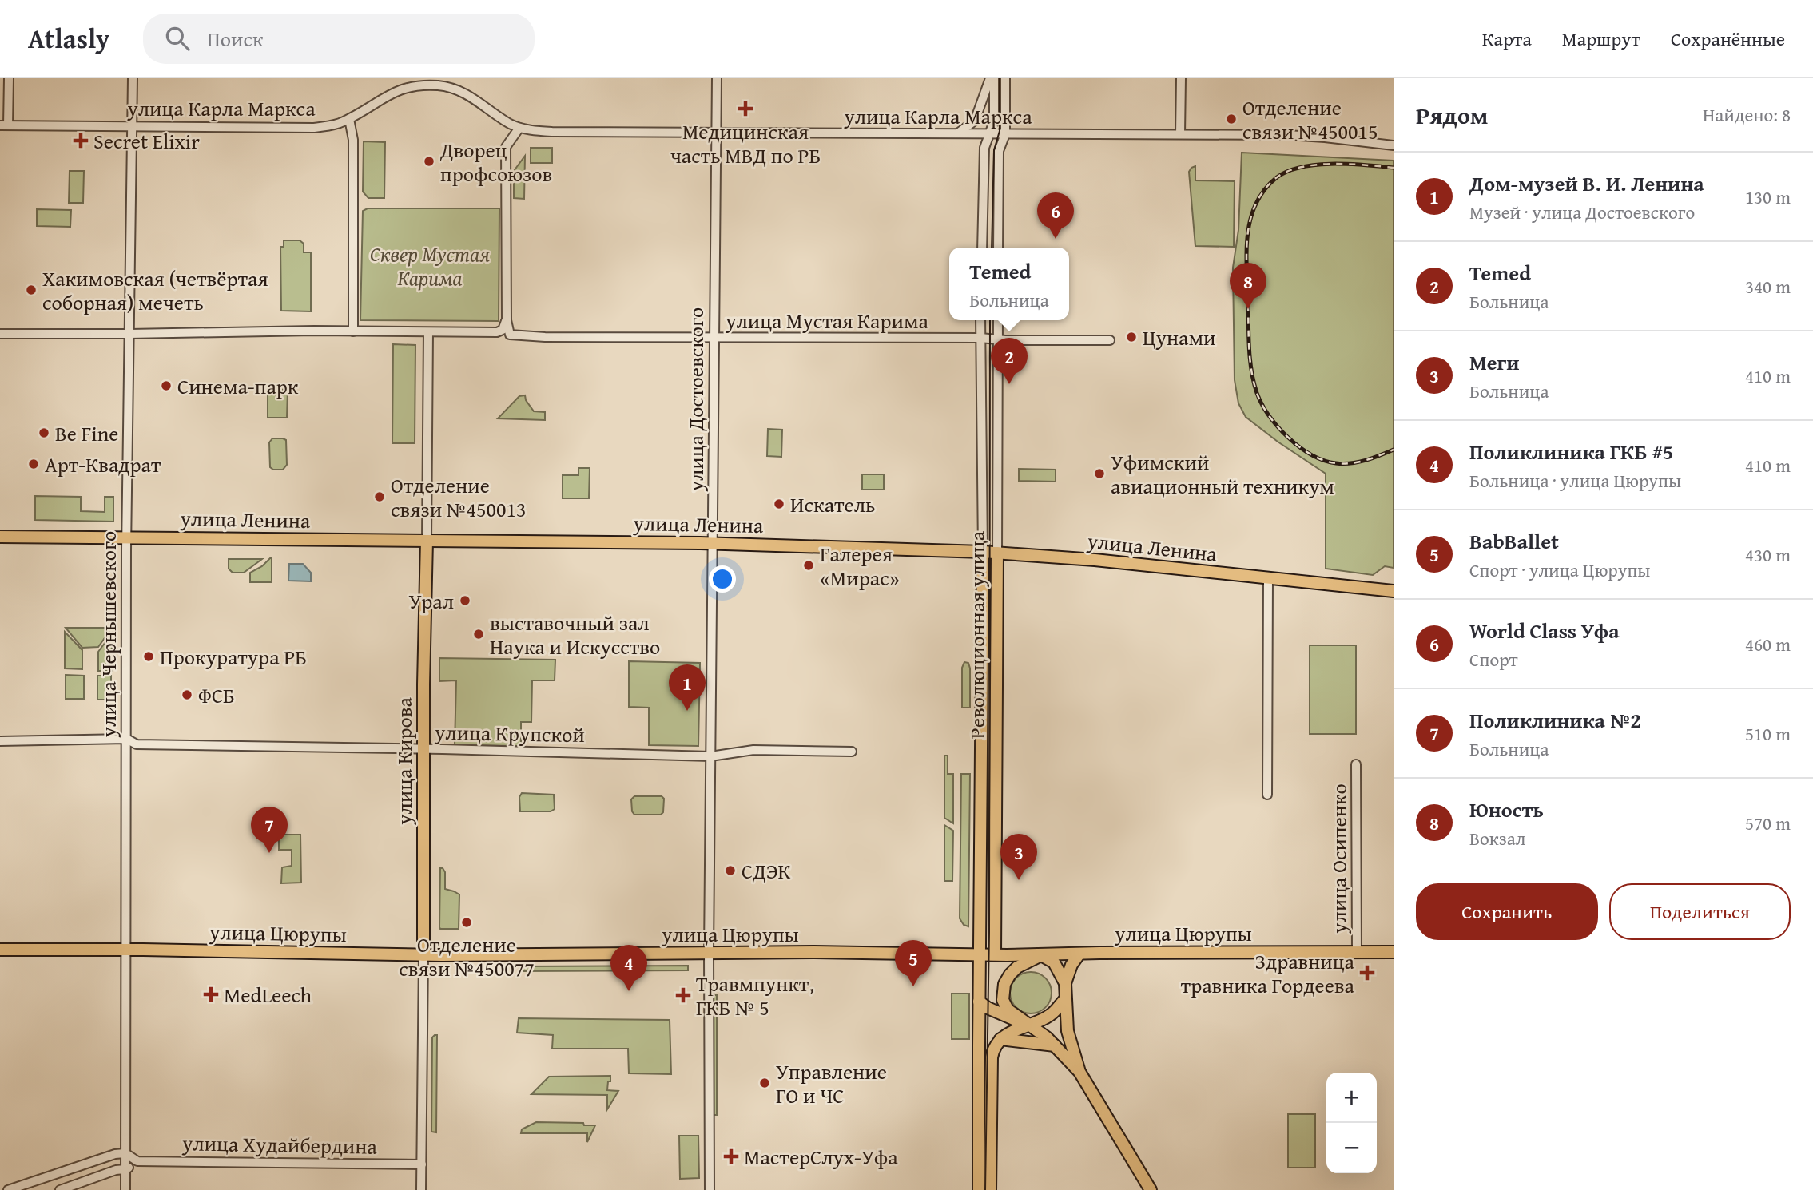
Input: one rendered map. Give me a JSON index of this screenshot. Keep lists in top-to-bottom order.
{
  "streets": {
    "main road": [
      "улица Ленина",
      "Революционная улица",
      "улица Кирова",
      "улица Цюрупы"
    ],
    "street": [
      "улица Карла Маркса",
      "улица Мустая Карима",
      "улица Достоевского",
      "улица Чернышевского",
      "улица Крупской",
      "улица Осипенко",
      "улица Худайбердина"
    ]
  },
  "crossings": [
    ["улица Карла Маркса", "улица Достоевского"],
    ["улица Карла Маркса", "улица Чернышевского"],
    ["улица Мустая Карима", "улица Достоевского"],
    ["улица Мустая Карима", "Революционная улица"],
    ["улица Достоевского", "улица Ленина"],
    ["улица Достоевского", "улица Крупской"],
    ["улица Достоевского", "улица Цюрупы"],
    ["улица Ленина", "улица Чернышевского"],
    ["улица Ленина", "Революционная улица"],
    ["улица Ленина", "улица Кирова"],
    ["улица Чернышевского", "улица Крупской"],
    ["улица Чернышевского", "улица Цюрупы"],
    ["Революционная улица", "улица Цюрупы"],
    ["улица Крупской", "улица Кирова"],
    ["улица Кирова", "улица Цюрупы"],
    ["улица Кирова", "улица Худайбердина"],
    ["улица Осипенко", "улица Цюрупы"]
  ],
  "parks": ["Сквер Мустая Карима"],
  "places": {
    "health": [
      "Медицинская часть МВД по РБ",
      "Secret Elixir",
      "Здравница травника Гордеева",
      "MedLeech",
      "Травмпункт, ГКБ № 5",
      "МастерСлух-Уфа"
    ],
    "other": [
      "Отделение связи №450015",
      "Дворец профсоюзов",
      "Хакимовская (четвёртая соборная) мечеть",
      "Цунами",
      "Синема-парк",
      "Be Fine",
      "Арт-Квадрат",
      "Уфимский авиационный техникум",
      "Отделение связи №450013",
      "Искатель",
      "Галерея «Мирас»",
      "Урал",
      "выставочный зал Наука и Искусство",
      "Прокуратура РБ",
      "ФСБ",
      "СДЭК",
      "Отделение связи №450077",
      "Управление ГО и ЧС"
    ]
  },
  "page": {
    "header": "Atlasly",
    "search": "Поиск",
    "nav": ["Карта", "Маршрут", "Сохранённые"],
    "heading": ["Рядом", "Найдено: 8"],
    "list": [
      {
        "mark": "1",
        "name": "Дом-музей В. И. Ленина",
        "note": "Музей · улица Достоевского",
        "value": "130 m"
      },
      {
        "mark": "2",
        "name": "Temed",
        "note": "Больница",
        "value": "340 m"
      },
      {
        "mark": "3",
        "name": "Меги",
        "note": "Больница",
        "value": "410 m"
      },
      {
        "mark": "4",
        "name": "Поликлиника ГКБ #5",
        "note": "Больница · улица Цюрупы",
        "value": "410 m"
      },
      {
        "mark": "5",
        "name": "BabBallet",
        "note": "Спорт · улица Цюрупы",
        "value": "430 m"
      },
      {
        "mark": "6",
        "name": "World Class Уфа",
        "note": "Спорт",
        "value": "460 m"
      },
      {
        "mark": "7",
        "name": "Поликлиника №2",
        "note": "Больница",
        "value": "510 m"
      },
      {
        "mark": "8",
        "name": "Юность",
        "note": "Вокзал",
        "value": "570 m"
      }
    ],
    "pins": [
      "6",
      "8",
      "2",
      "1",
      "7",
      "3",
      "5",
      "4"
    ],
    "popup": ["Temed", "Больница"],
    "buttons": ["Сохранить", "Поделиться"],
    "map_buttons": ["+", "−"]
  }
}
